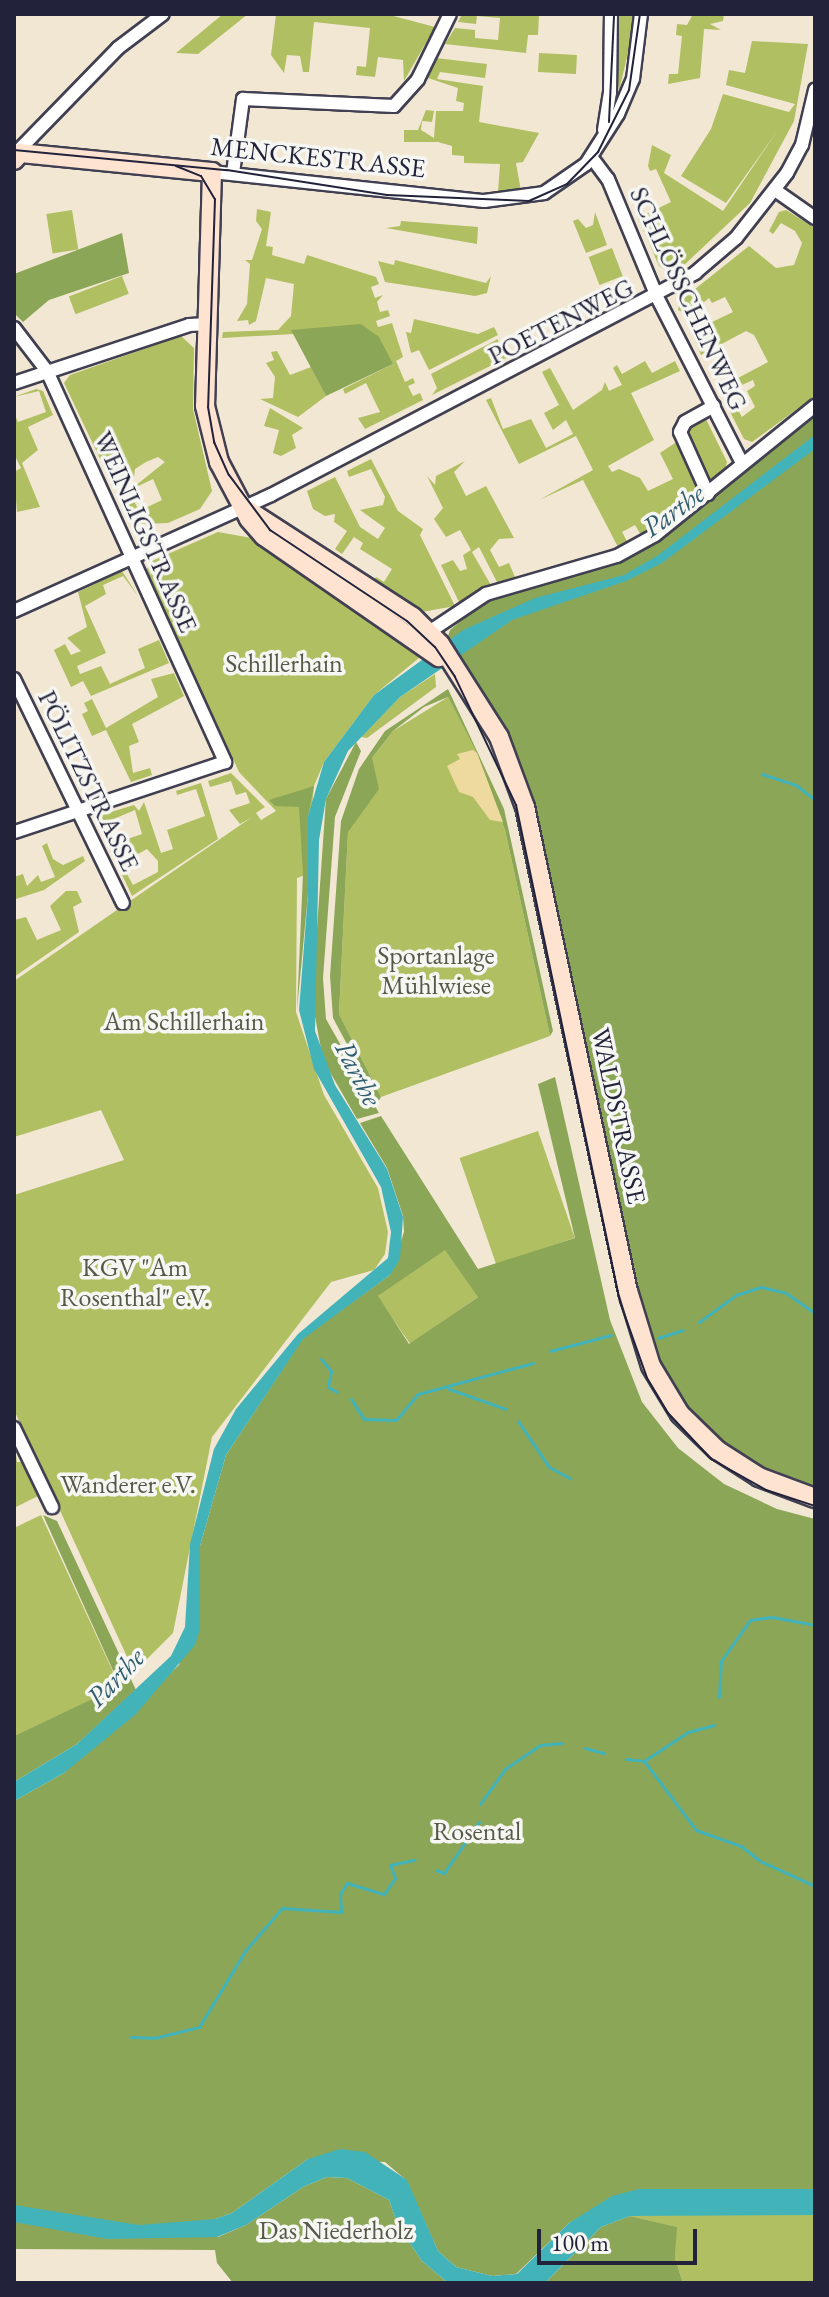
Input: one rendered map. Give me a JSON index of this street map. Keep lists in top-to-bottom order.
{
  "streets": {
    "main road": ["MENCKESTRASSE", "WALDSTRASSE"],
    "street": [
      "SCHLÖSSCHENWEG",
      "POETENWEG",
      "WEINLIGSTRASSE",
      "PÖLITZSTRASSE"
    ]
  },
  "crossings": [
    ["MENCKESTRASSE", "SCHLÖSSCHENWEG"],
    ["SCHLÖSSCHENWEG", "POETENWEG"],
    ["POETENWEG", "WEINLIGSTRASSE"],
    ["WEINLIGSTRASSE", "PÖLITZSTRASSE"]
  ],
  "water": ["Parthe"],
  "parks": [
    "Schillerhain",
    "Sportanlage Mühlwiese",
    "Am Schillerhain",
    "KGV \"Am Rosenthal\" e.V.",
    "Wanderer e.V.",
    "Rosental",
    "Das Niederholz"
  ],
  "scale_bar": "100 m"
}
